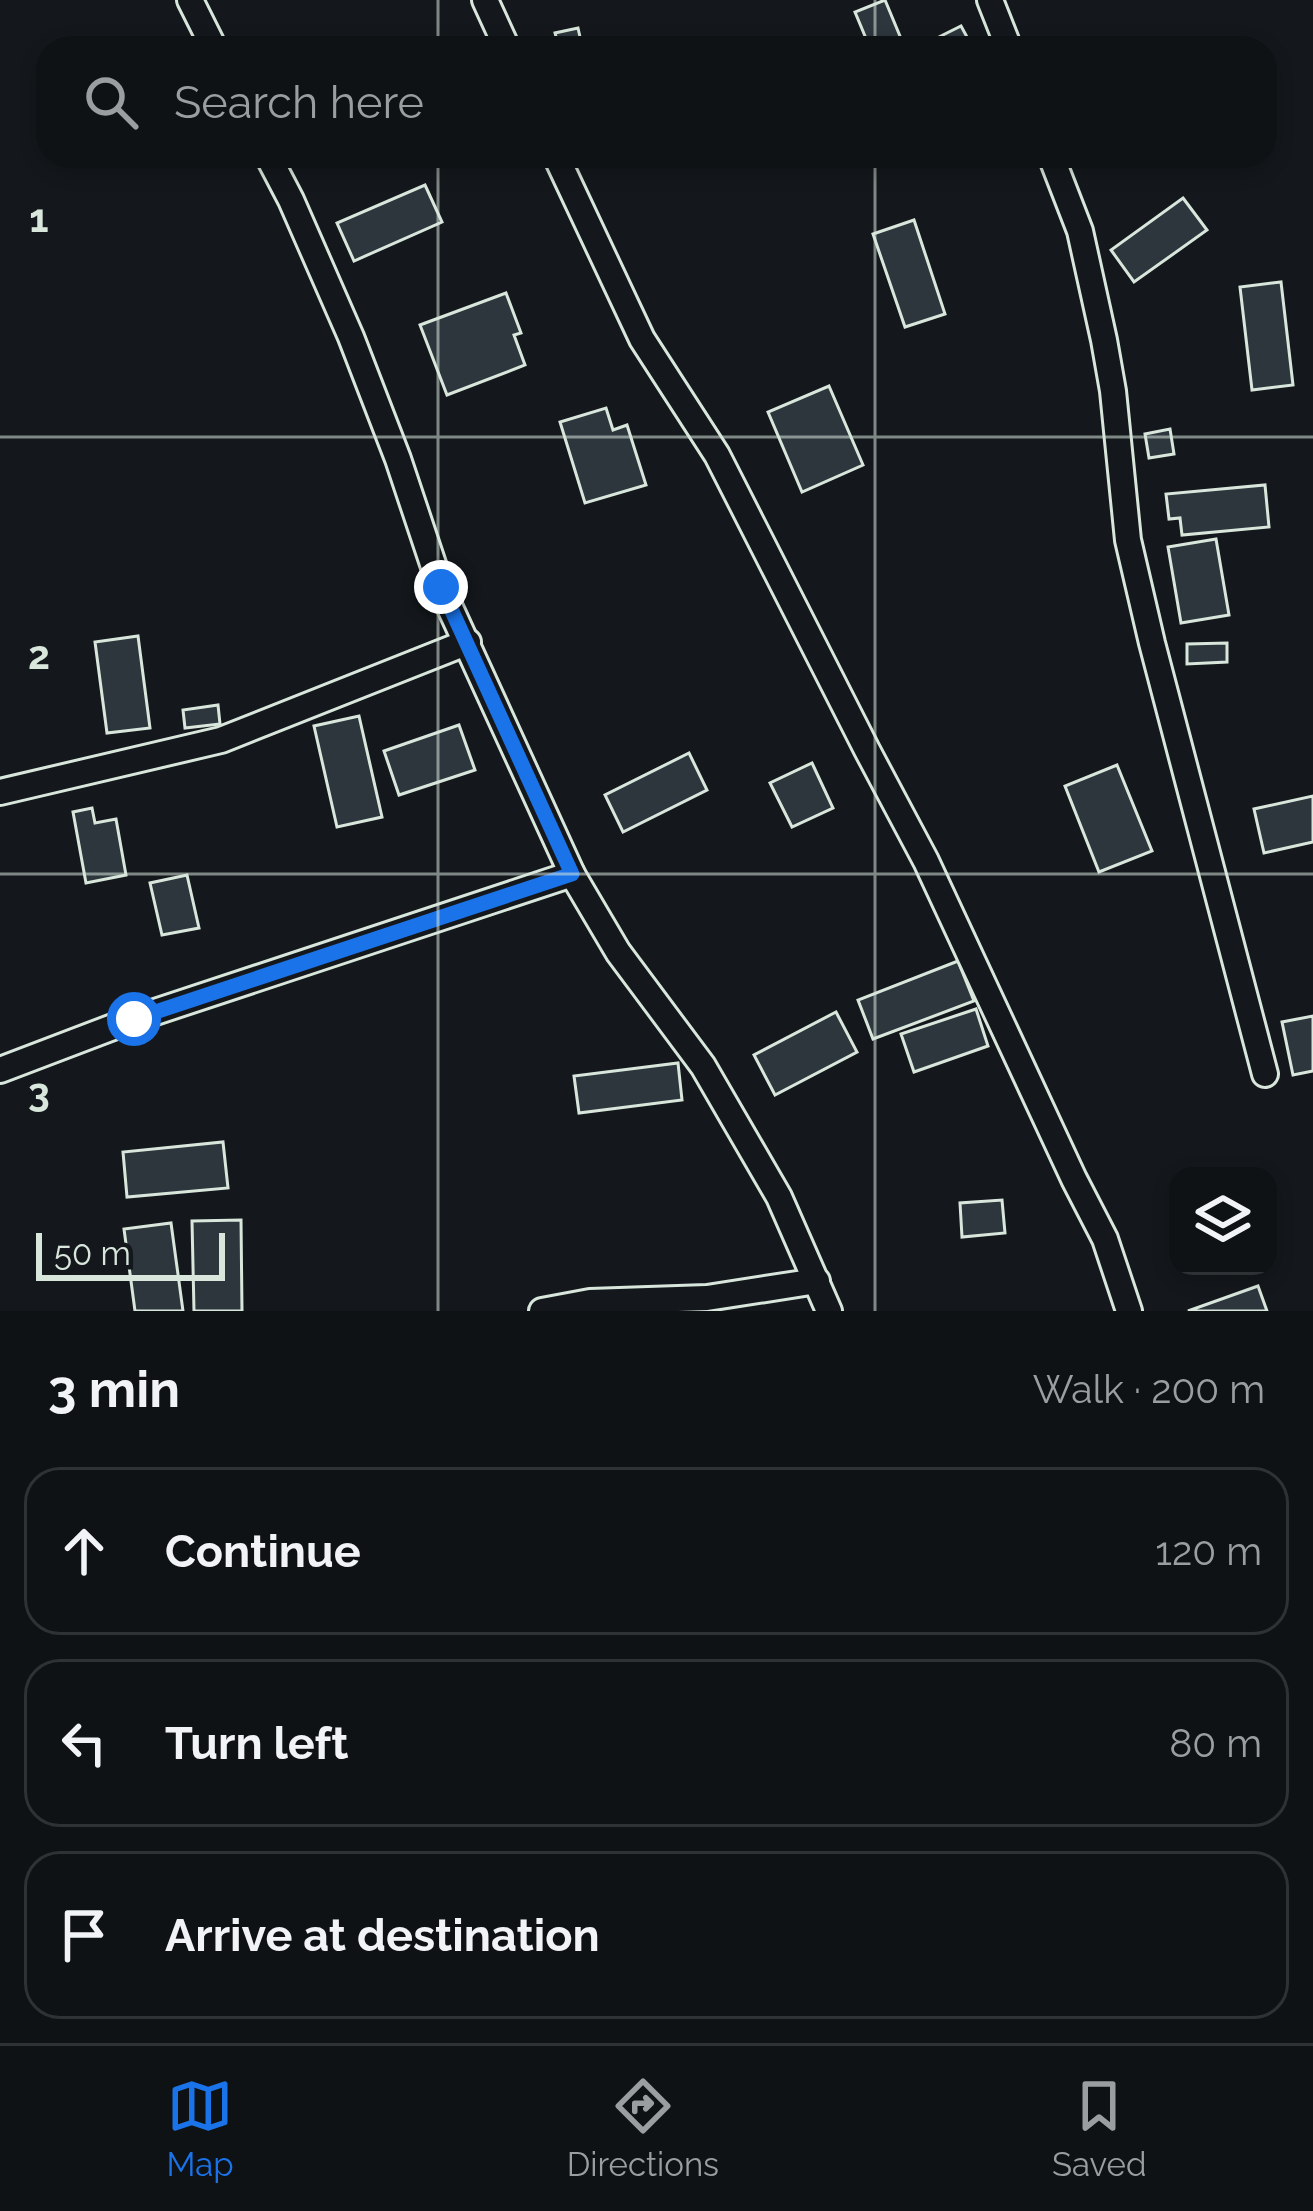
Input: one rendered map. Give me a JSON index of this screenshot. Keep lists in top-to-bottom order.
{
  "scale_bar": "50 m",
  "page": {
    "search": "Search here",
    "scale": "50 m",
    "heading": ["3 min", "Walk · 200 m"],
    "list": [
      ["Continue", "120 m"],
      ["Turn left", "80 m"],
      "Arrive at destination"
    ],
    "nav": ["Map", "Directions", "Saved"]
  },
  "grid": {
    "rows": ["1", "2", "3"]
  }
}
